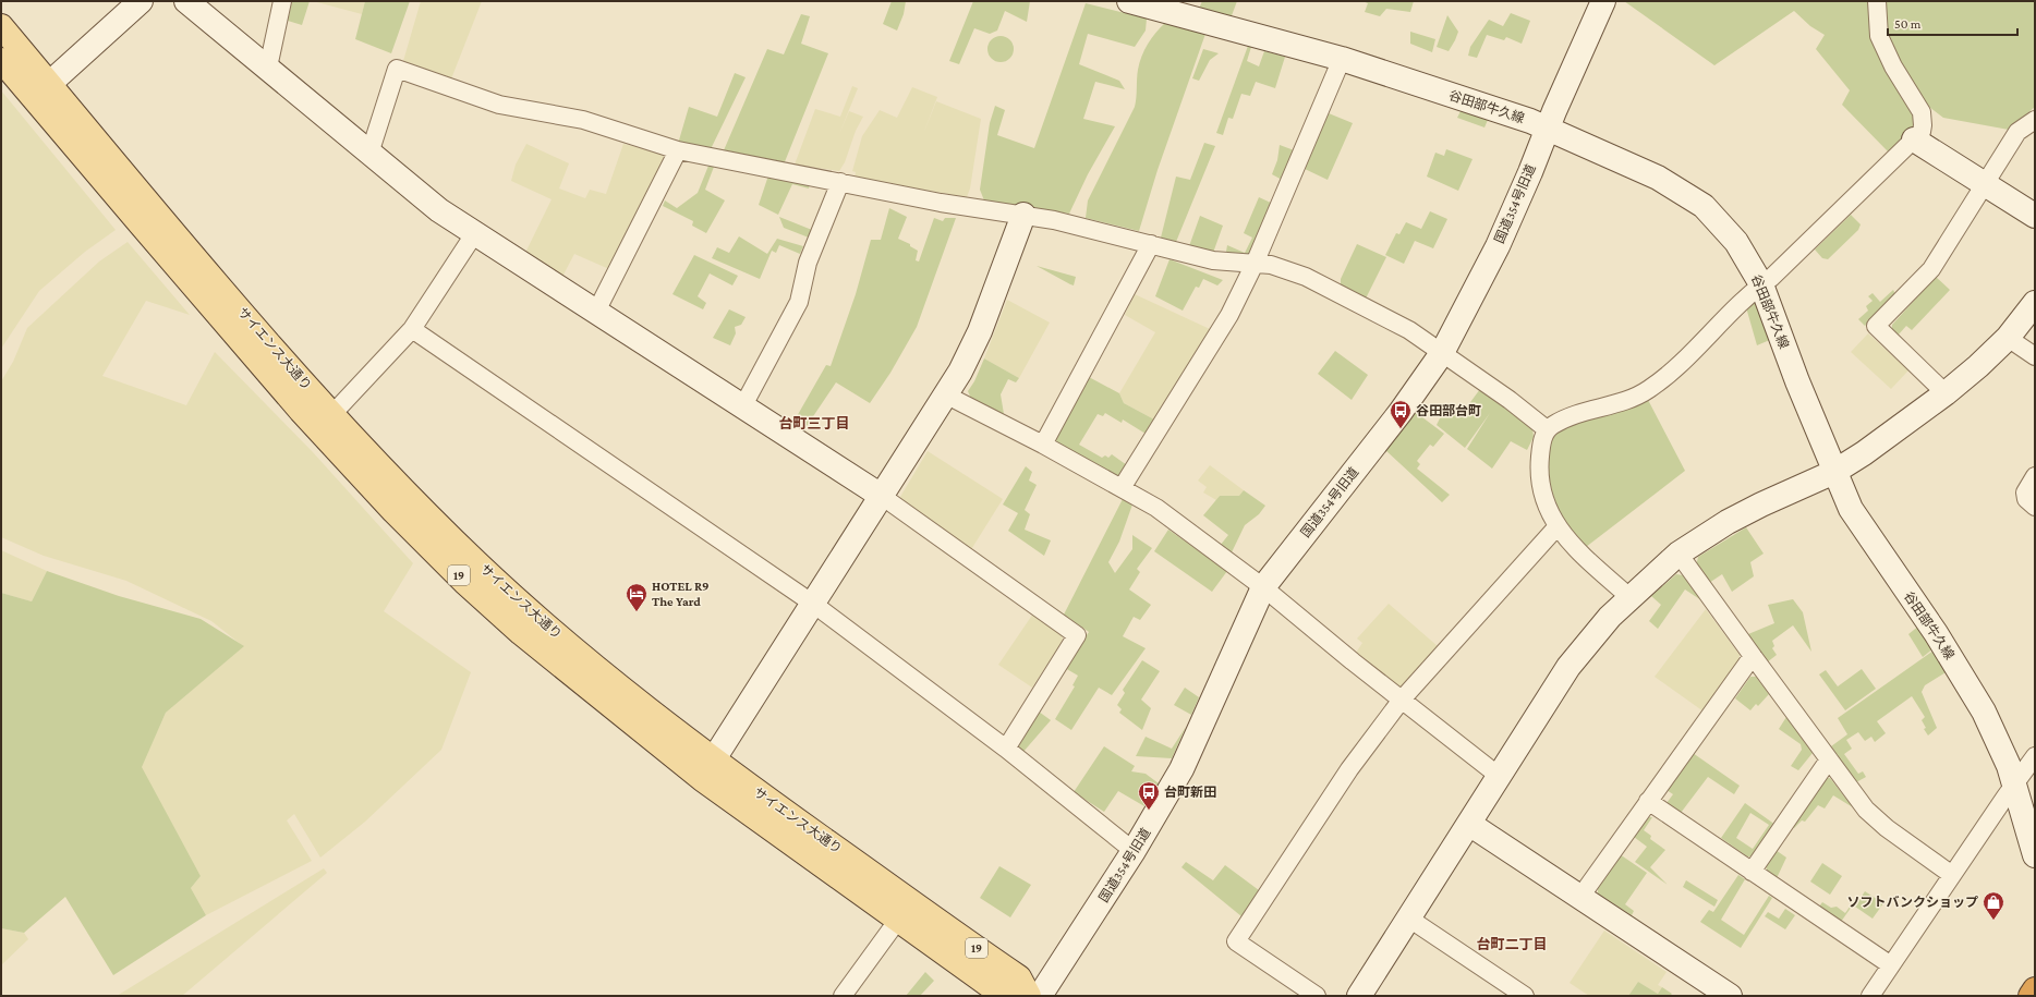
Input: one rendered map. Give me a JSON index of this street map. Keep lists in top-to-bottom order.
{
  "streets": {
    "main road": ["サイエンス大通り", "19"],
    "street": ["谷田部牛久線", "国道354号旧道"]
  },
  "crossings": [
    ["谷田部牛久線", "国道354号旧道"]
  ],
  "districts": ["台町三丁目", "台町二丁目"],
  "places": {
    "bus stop": ["谷田部台町", "台町新田"],
    "hotel": ["HOTEL R9 The Yard"],
    "shop": ["ソフトバンクショップ"]
  },
  "scale_bar": "50 m"
}
